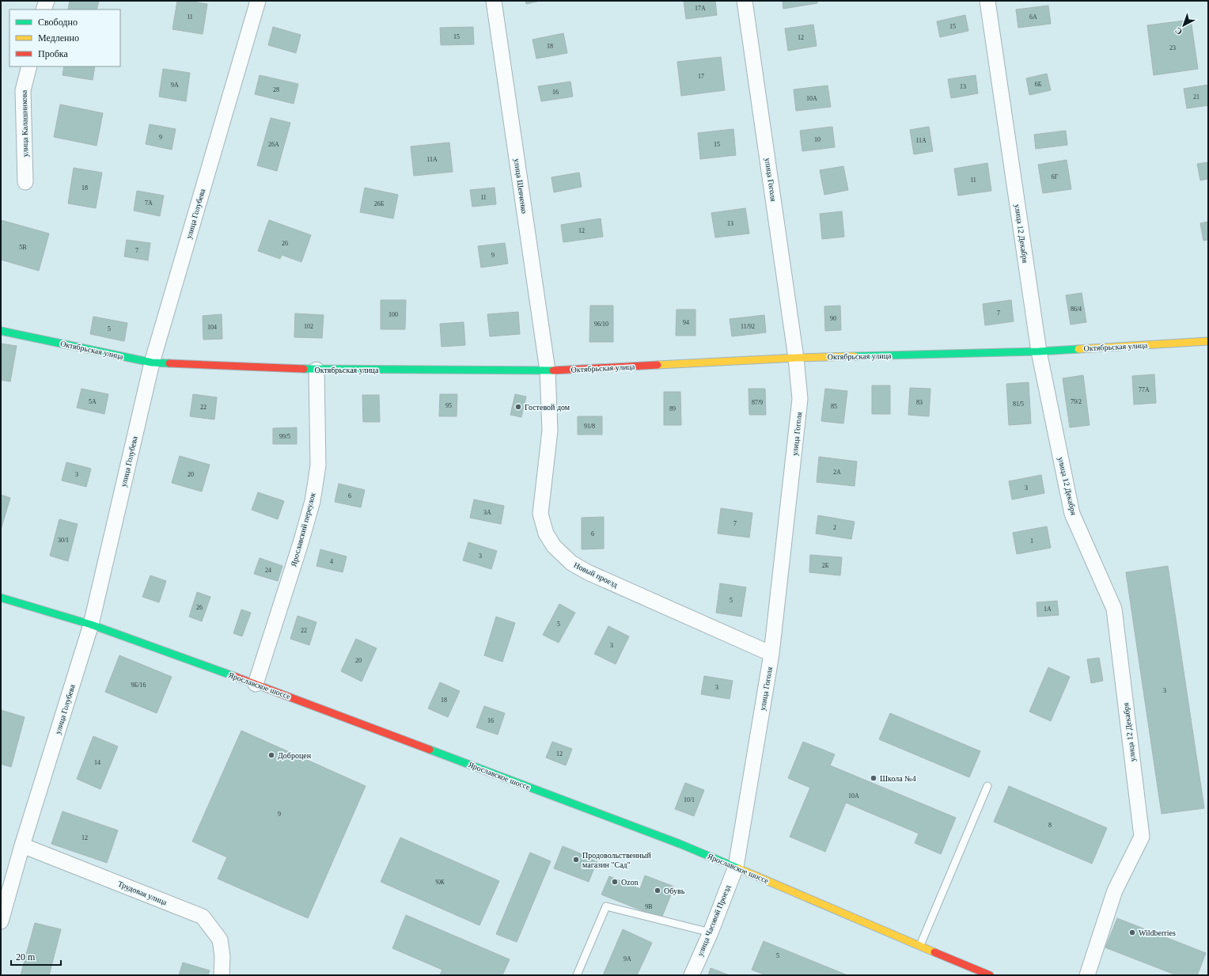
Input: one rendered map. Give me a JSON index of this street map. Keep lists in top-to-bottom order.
{
  "streets": {
    "street": [
      "улица Калашникова",
      "улица Гоголя",
      "улица Шевченко",
      "улица Голубева",
      "улица 12 Декабря",
      "Октябрьская улица",
      "Ярославский переулок",
      "Новый проезд",
      "Ярославское шоссе",
      "Трудовая улица",
      "улица Часовой Проезд"
    ]
  },
  "crossings": [
    ["улица Гоголя", "Октябрьская улица"],
    ["улица Гоголя", "Новый проезд"],
    ["улица Гоголя", "Ярославское шоссе"],
    ["улица Гоголя", "улица Часовой Проезд"],
    ["улица Шевченко", "Октябрьская улица"],
    ["улица Шевченко", "Новый проезд"],
    ["улица Голубева", "Октябрьская улица"],
    ["улица Голубева", "Ярославское шоссе"],
    ["улица Голубева", "Трудовая улица"],
    ["улица 12 Декабря", "Октябрьская улица"],
    ["Октябрьская улица", "Ярославский переулок"],
    ["Октябрьская улица", "Новый проезд"],
    ["Ярославский переулок", "Ярославское шоссе"],
    ["Ярославское шоссе", "улица Часовой Проезд"]
  ],
  "places": [
    "Гостевой дом",
    "Доброцен",
    "Школа №4",
    "Продовольственный магазин \"Сад\"",
    "Ozon",
    "Обувь",
    "Wildberries"
  ],
  "house_numbers": [
    "17А",
    "11",
    "6А",
    "15",
    "15",
    "12",
    "18",
    "23",
    "17",
    "6Б",
    "9А",
    "13",
    "28",
    "16",
    "21",
    "10А",
    "9",
    "10",
    "11А",
    "26А",
    "15",
    "11А",
    "6Г",
    "11",
    "18",
    "11",
    "7А",
    "26Б",
    "13",
    "12",
    "26",
    "5В",
    "7",
    "9",
    "86/4",
    "7",
    "100",
    "90",
    "94",
    "96/10",
    "102",
    "11/92",
    "104",
    "5",
    "77А",
    "5А",
    "79/2",
    "87/9",
    "83",
    "81/5",
    "95",
    "85",
    "22",
    "89",
    "91/8",
    "99/5",
    "2А",
    "3",
    "20",
    "3",
    "6",
    "3А",
    "7",
    "2",
    "6",
    "30/1",
    "1",
    "3",
    "4",
    "2Б",
    "24",
    "5",
    "26",
    "1А",
    "5",
    "22",
    "3",
    "20",
    "9Б/16",
    "3",
    "3",
    "18",
    "16",
    "12",
    "14",
    "10А",
    "10/1",
    "9",
    "8",
    "12",
    "9Ж",
    "9В",
    "5",
    "9А"
  ],
  "legend": ["Свободно", "Медленно", "Пробка"],
  "scale_bar": "20 m",
  "north": "bottom left"
}
